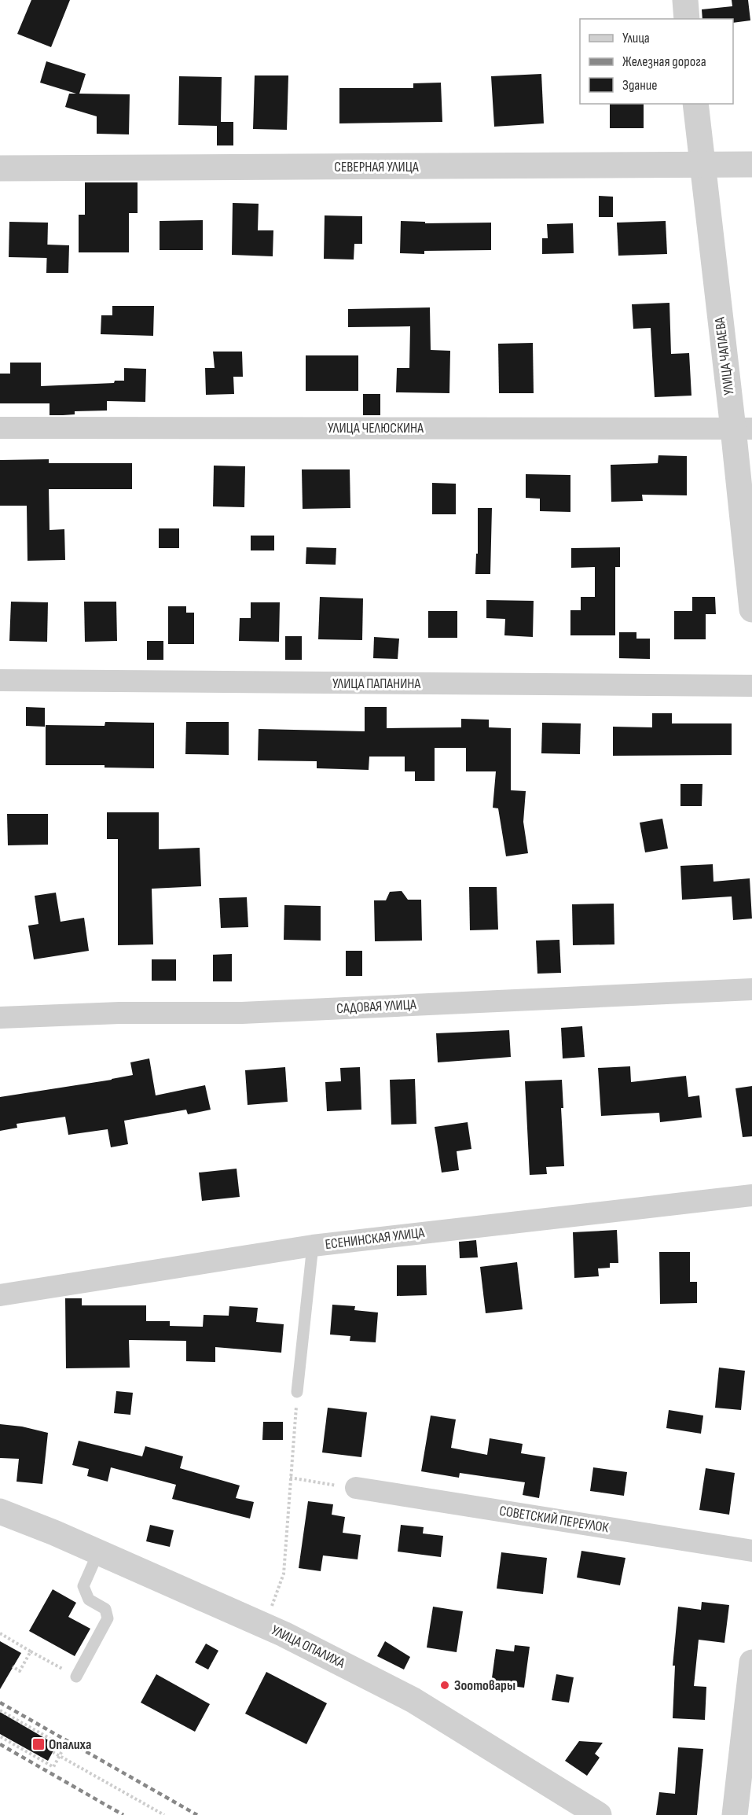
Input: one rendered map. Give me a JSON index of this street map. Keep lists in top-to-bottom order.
{
  "streets": {
    "street": [
      "СЕВЕРНАЯ УЛИЦА",
      "УЛИЦА ЧАПАЕВА",
      "УЛИЦА ЧЕЛЮСКИНА",
      "УЛИЦА ПАПАНИНА",
      "САДОВАЯ УЛИЦА",
      "ЕСЕНИНСКАЯ УЛИЦА",
      "СОВЕТСКИЙ ПЕРЕУЛОК",
      "УЛИЦА ОПАЛИХА"
    ]
  },
  "crossings": [
    ["СЕВЕРНАЯ УЛИЦА", "УЛИЦА ЧАПАЕВА"],
    ["УЛИЦА ЧАПАЕВА", "УЛИЦА ЧЕЛЮСКИНА"]
  ],
  "places": {
    "other": ["Зоотовары"],
    "transit": ["Опалиха"]
  },
  "legend": ["Улица", "Железная дорога", "Здание"]
}
